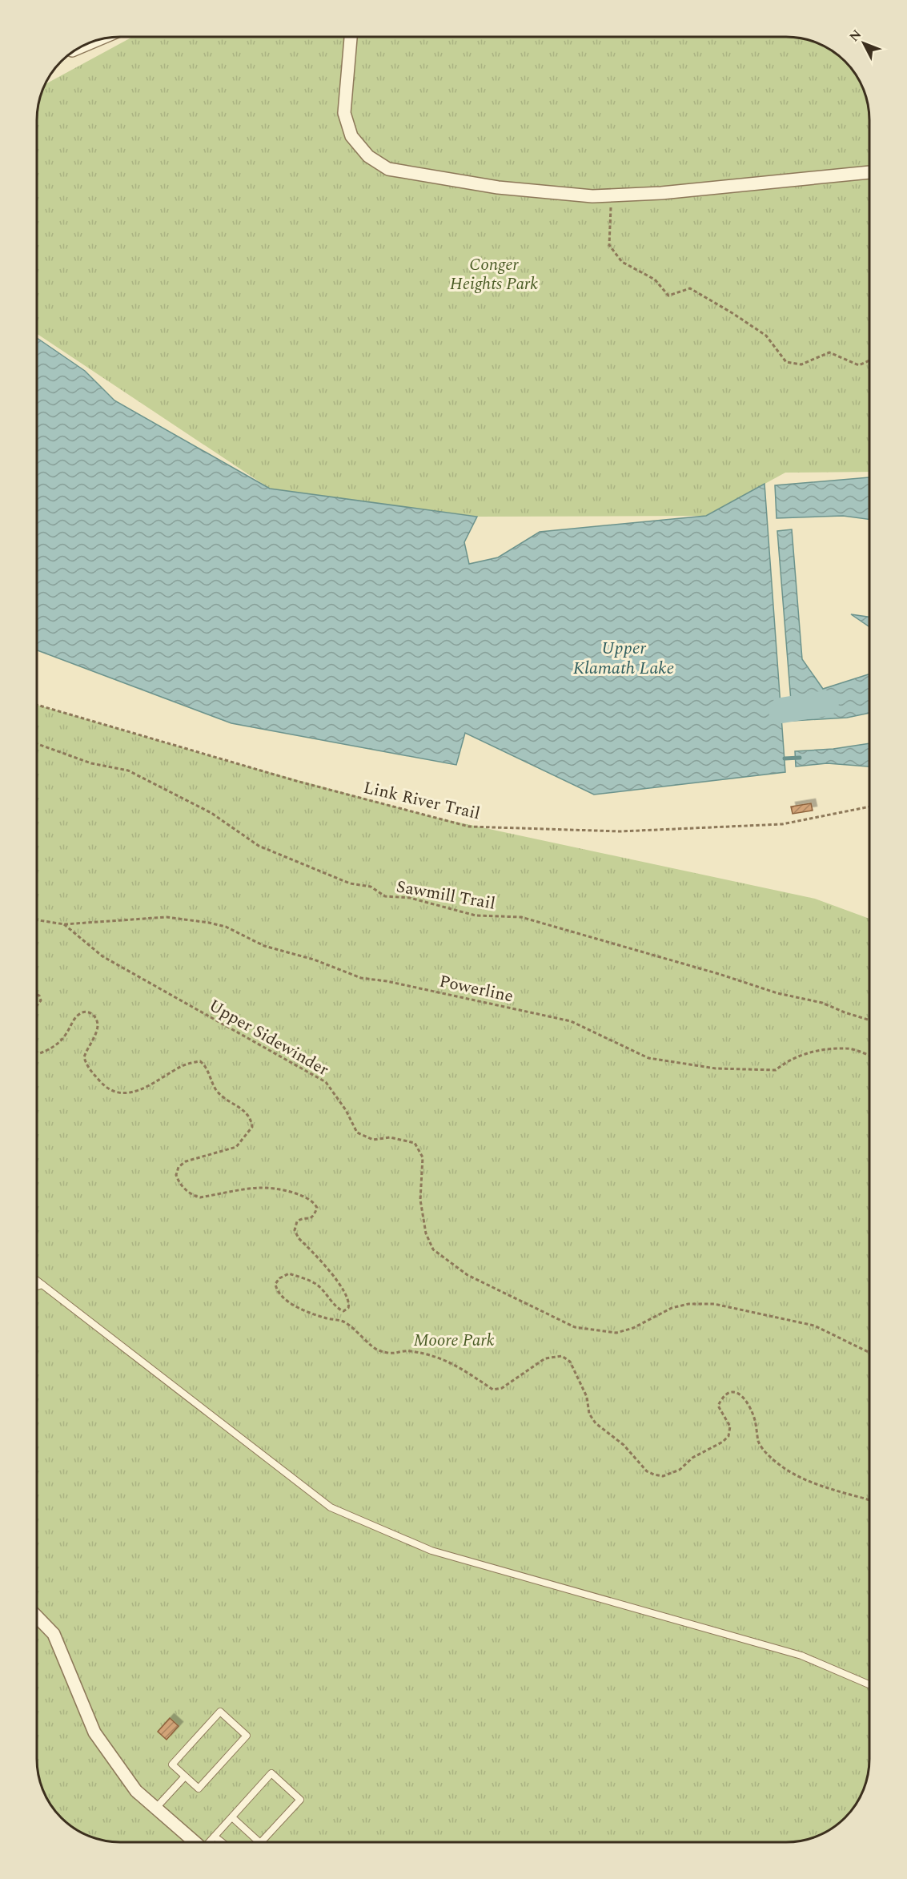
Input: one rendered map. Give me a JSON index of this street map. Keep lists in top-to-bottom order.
{
  "streets": {
    "path": [
      "Link River Trail",
      "Sawmill Trail",
      "Powerline",
      "Upper Sidewinder"
    ]
  },
  "crossings": [
    ["Powerline", "Upper Sidewinder"]
  ],
  "water": ["Upper Klamath Lake"],
  "parks": ["Conger Heights Park", "Moore Park"],
  "north": "top left"
}
